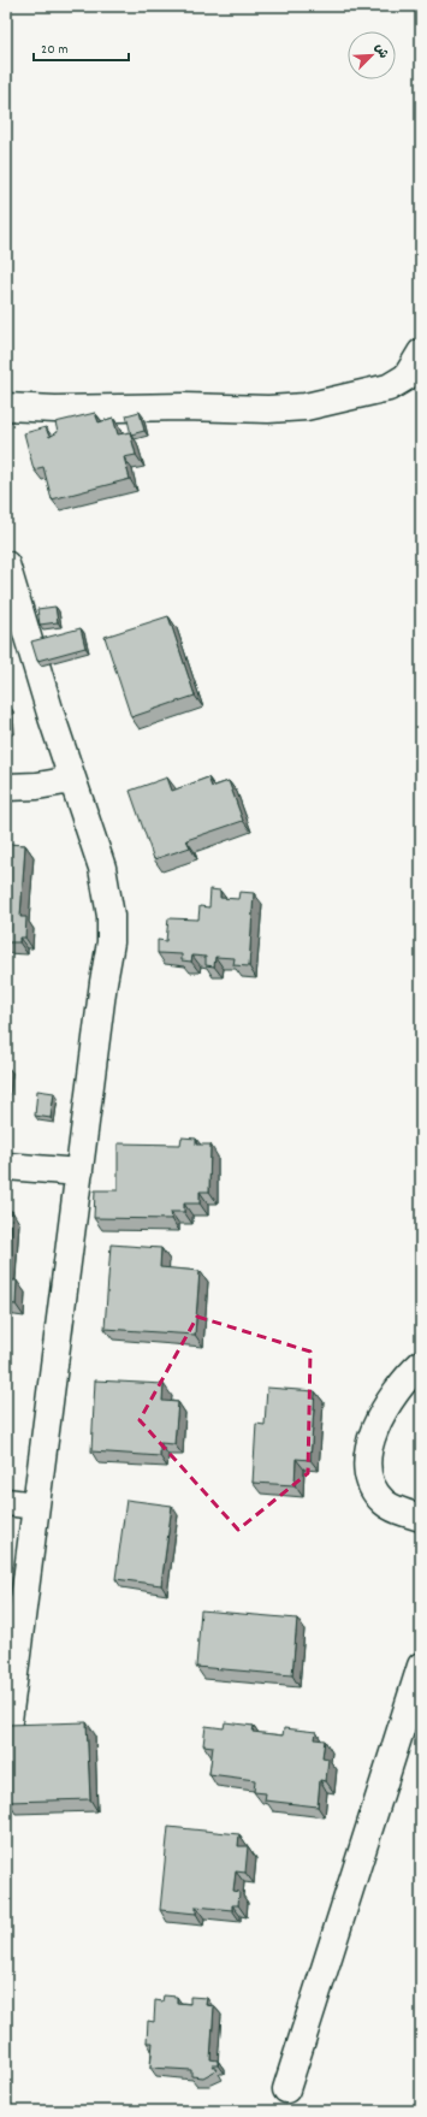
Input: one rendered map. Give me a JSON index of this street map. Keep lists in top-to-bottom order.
{
  "scale_bar": "20 m",
  "north": "top right"
}
